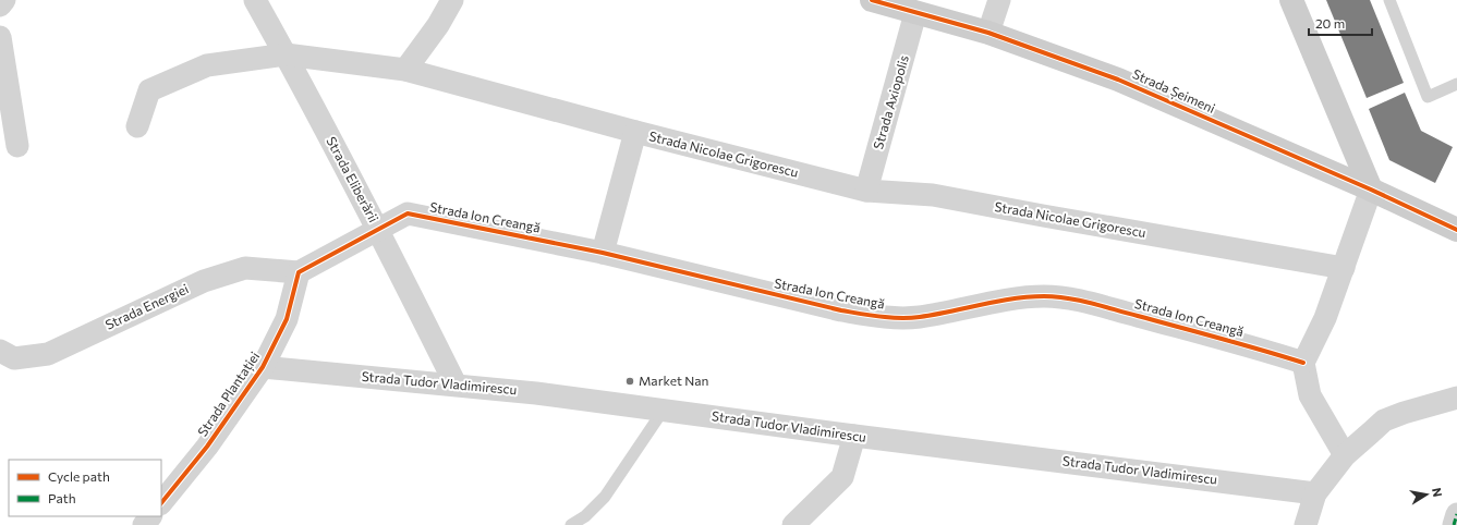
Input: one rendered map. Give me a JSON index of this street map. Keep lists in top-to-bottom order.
{
  "streets": {
    "main road": ["Strada Șeimeni"],
    "street": [
      "Strada Axiopolis",
      "Strada Nicolae Grigorescu",
      "Strada Eliberării",
      "Strada Ion Creangă",
      "Strada Energiei",
      "Strada Tudor Vladimirescu",
      "Strada Plantației"
    ]
  },
  "crossings": [
    ["Strada Șeimeni", "Strada Axiopolis"],
    ["Strada Axiopolis", "Strada Nicolae Grigorescu"],
    ["Strada Nicolae Grigorescu", "Strada Eliberării"],
    ["Strada Eliberării", "Strada Ion Creangă"],
    ["Strada Eliberării", "Strada Tudor Vladimirescu"],
    ["Strada Energiei", "Strada Plantației"],
    ["Strada Tudor Vladimirescu", "Strada Plantației"]
  ],
  "places": ["Market Nan"],
  "legend": ["Cycle path", "Path"],
  "scale_bar": "20 m",
  "north": "right"
}
